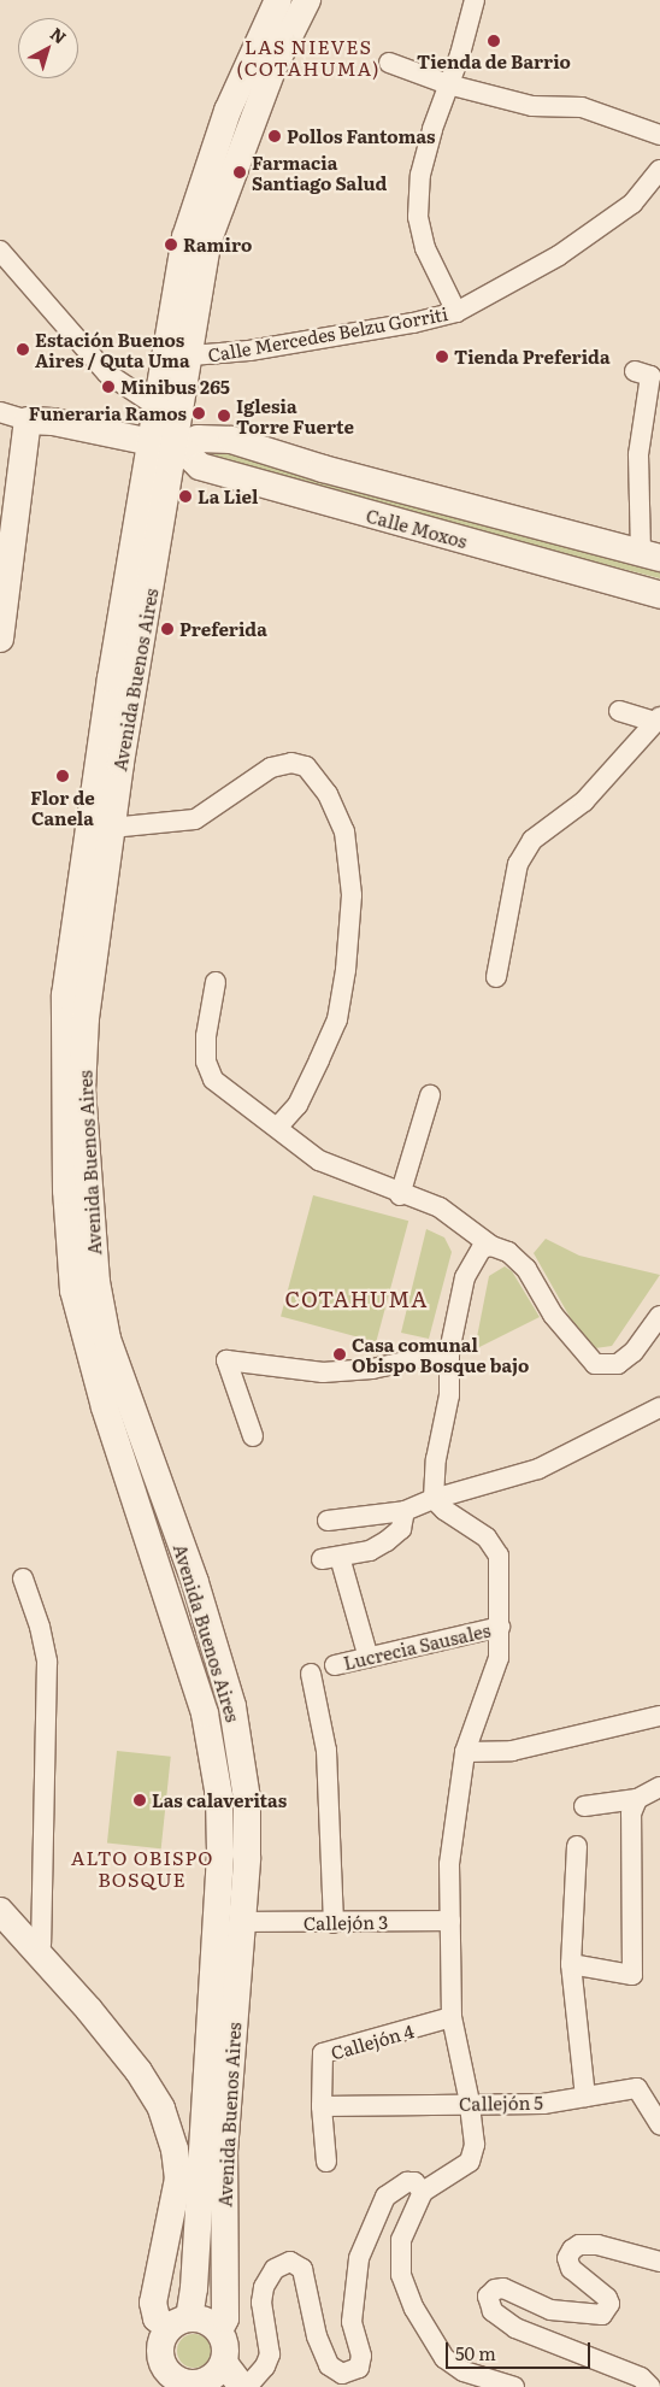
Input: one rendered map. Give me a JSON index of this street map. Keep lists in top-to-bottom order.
{
  "streets": {
    "main road": ["Calle Moxos", "Avenida Buenos Aires"],
    "street": [
      "Calle Mercedes Belzu Gorriti",
      "Lucrecia Sausales",
      "Callejón 3",
      "Callejón 4",
      "Callejón 5"
    ]
  },
  "crossings": [
    ["Calle Mercedes Belzu Gorriti", "Avenida Buenos Aires"],
    ["Calle Moxos", "Avenida Buenos Aires"],
    ["Avenida Buenos Aires", "Callejón 3"],
    ["Callejón 4", "Callejón 5"]
  ],
  "districts": ["LAS NIEVES (COTAHUMA)", "COTAHUMA", "ALTO OBISPO BOSQUE"],
  "places": [
    "Tienda de Barrio",
    "Pollos Fantomas",
    "Farmacia Santiago Salud",
    "Ramiro",
    "Estación Buenos Aires / Quta Uma",
    "Tienda Preferida",
    "Minibus 265",
    "Funeraria Ramos",
    "Iglesia Torre Fuerte",
    "La Liel",
    "Preferida",
    "Flor de Canela",
    "Casa comunal Obispo Bosque bajo",
    "Las calaveritas"
  ],
  "scale_bar": "50 m",
  "north": "top right"
}
